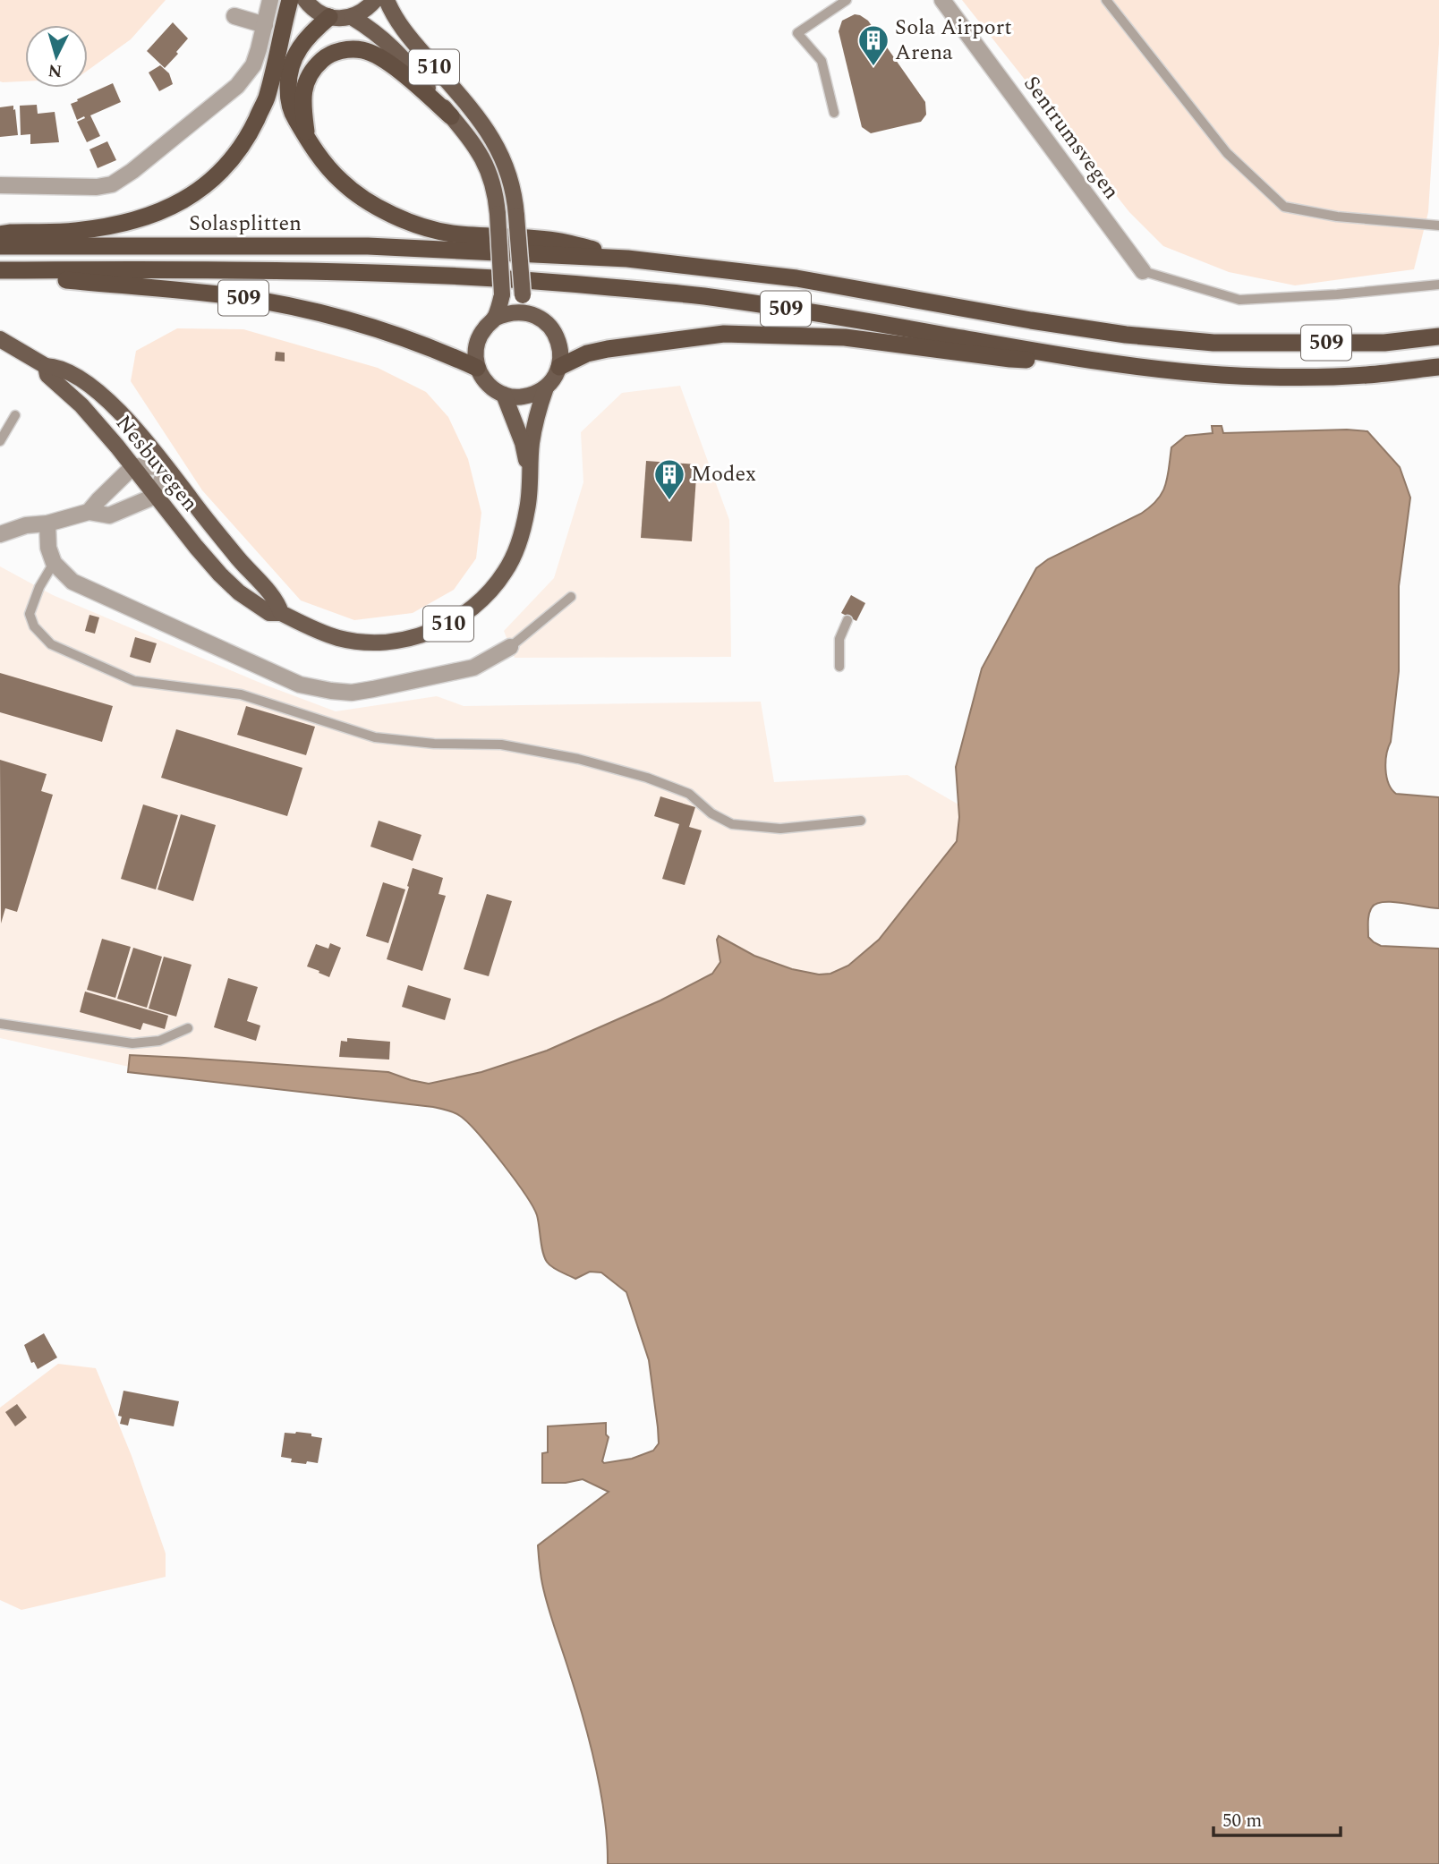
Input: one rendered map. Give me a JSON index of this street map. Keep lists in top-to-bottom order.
{
  "streets": {
    "highway": ["Solasplitten", "509"],
    "main road": ["510", "Nesbuvegen"],
    "street": ["Sentrumsvegen"]
  },
  "crossings": [
    ["510", "Solasplitten"],
    ["510", "509"],
    ["510", "Nesbuvegen"],
    ["Solasplitten", "509"]
  ],
  "places": {
    "building": ["Sola Airport Arena", "Modex"]
  },
  "scale_bar": "50 m",
  "north": "bottom"
}
